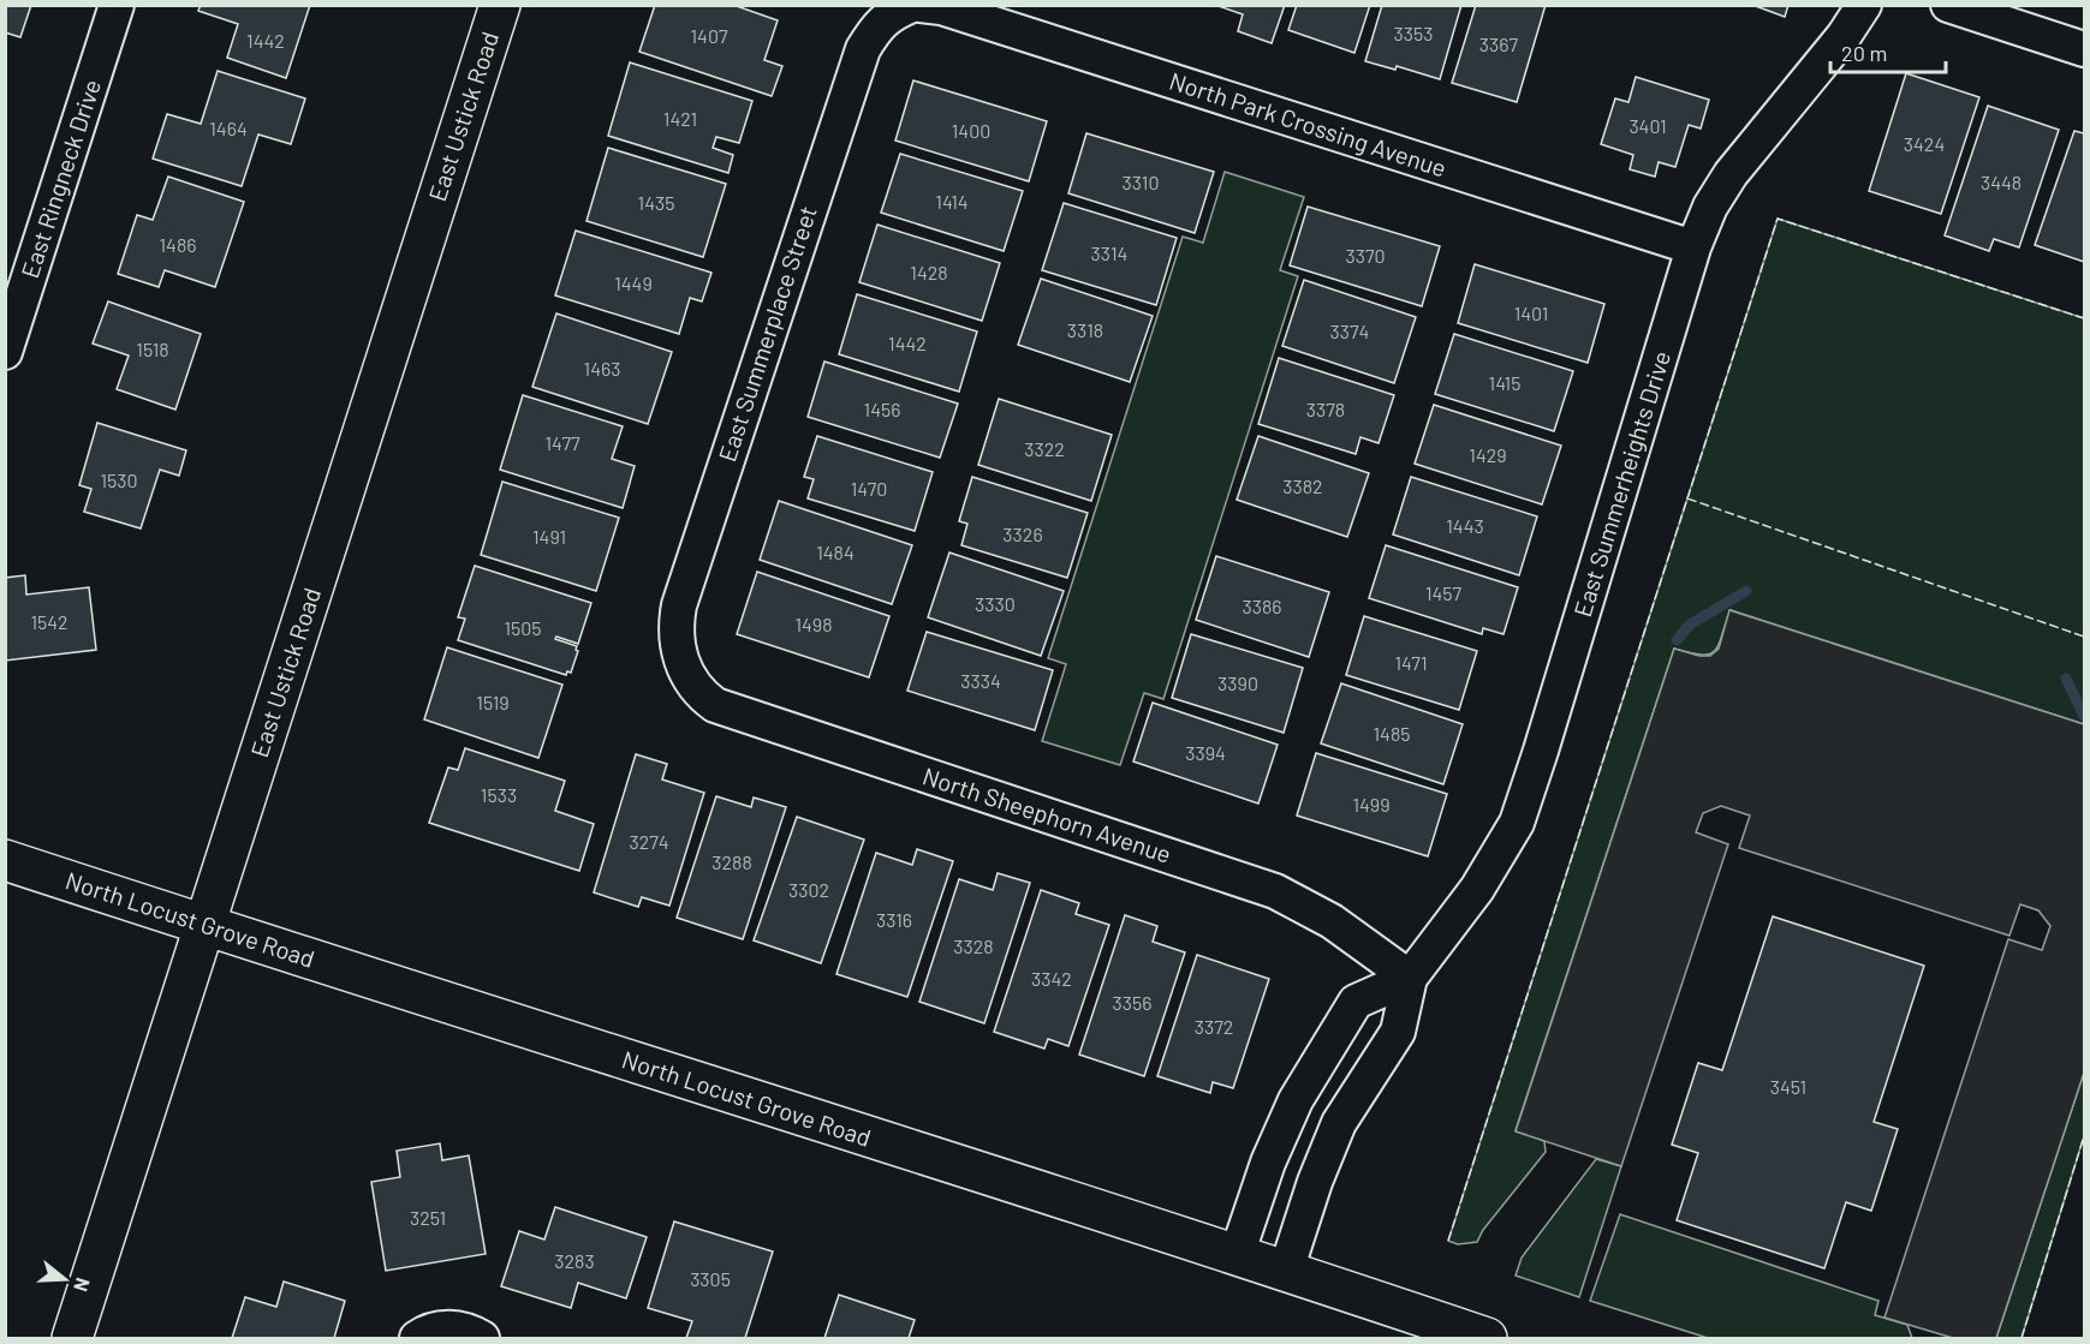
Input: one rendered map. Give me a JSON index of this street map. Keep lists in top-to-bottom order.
{
  "streets": {
    "main road": ["East Ustick Road", "North Locust Grove Road"],
    "street": [
      "North Park Crossing Avenue",
      "East Ringneck Drive",
      "East Summerplace Street",
      "East Summerheights Drive",
      "North Sheephorn Avenue"
    ]
  },
  "crossings": [
    ["East Ustick Road", "North Locust Grove Road"],
    ["North Park Crossing Avenue", "East Summerplace Street"],
    ["North Park Crossing Avenue", "East Summerheights Drive"],
    ["East Summerplace Street", "North Sheephorn Avenue"],
    ["East Summerheights Drive", "North Sheephorn Avenue"],
    ["East Summerheights Drive", "North Locust Grove Road"]
  ],
  "house_numbers": [
    "3353",
    "1407",
    "1442",
    "3367",
    "1421",
    "3401",
    "1464",
    "1400",
    "3424",
    "3310",
    "3448",
    "1414",
    "1435",
    "1486",
    "3314",
    "3370",
    "1428",
    "1449",
    "1401",
    "3318",
    "3374",
    "1442",
    "1518",
    "1463",
    "1415",
    "1456",
    "3378",
    "1477",
    "3322",
    "1429",
    "1530",
    "3382",
    "1470",
    "1443",
    "3326",
    "1491",
    "1484",
    "1457",
    "3330",
    "3386",
    "1542",
    "1498",
    "1505",
    "1471",
    "3334",
    "3390",
    "1519",
    "1485",
    "3394",
    "1533",
    "1499",
    "3274",
    "3288",
    "3302",
    "3316",
    "3328",
    "3342",
    "3356",
    "3372",
    "3451",
    "3251",
    "3283",
    "3305"
  ],
  "scale_bar": "20 m",
  "north": "right"
}
